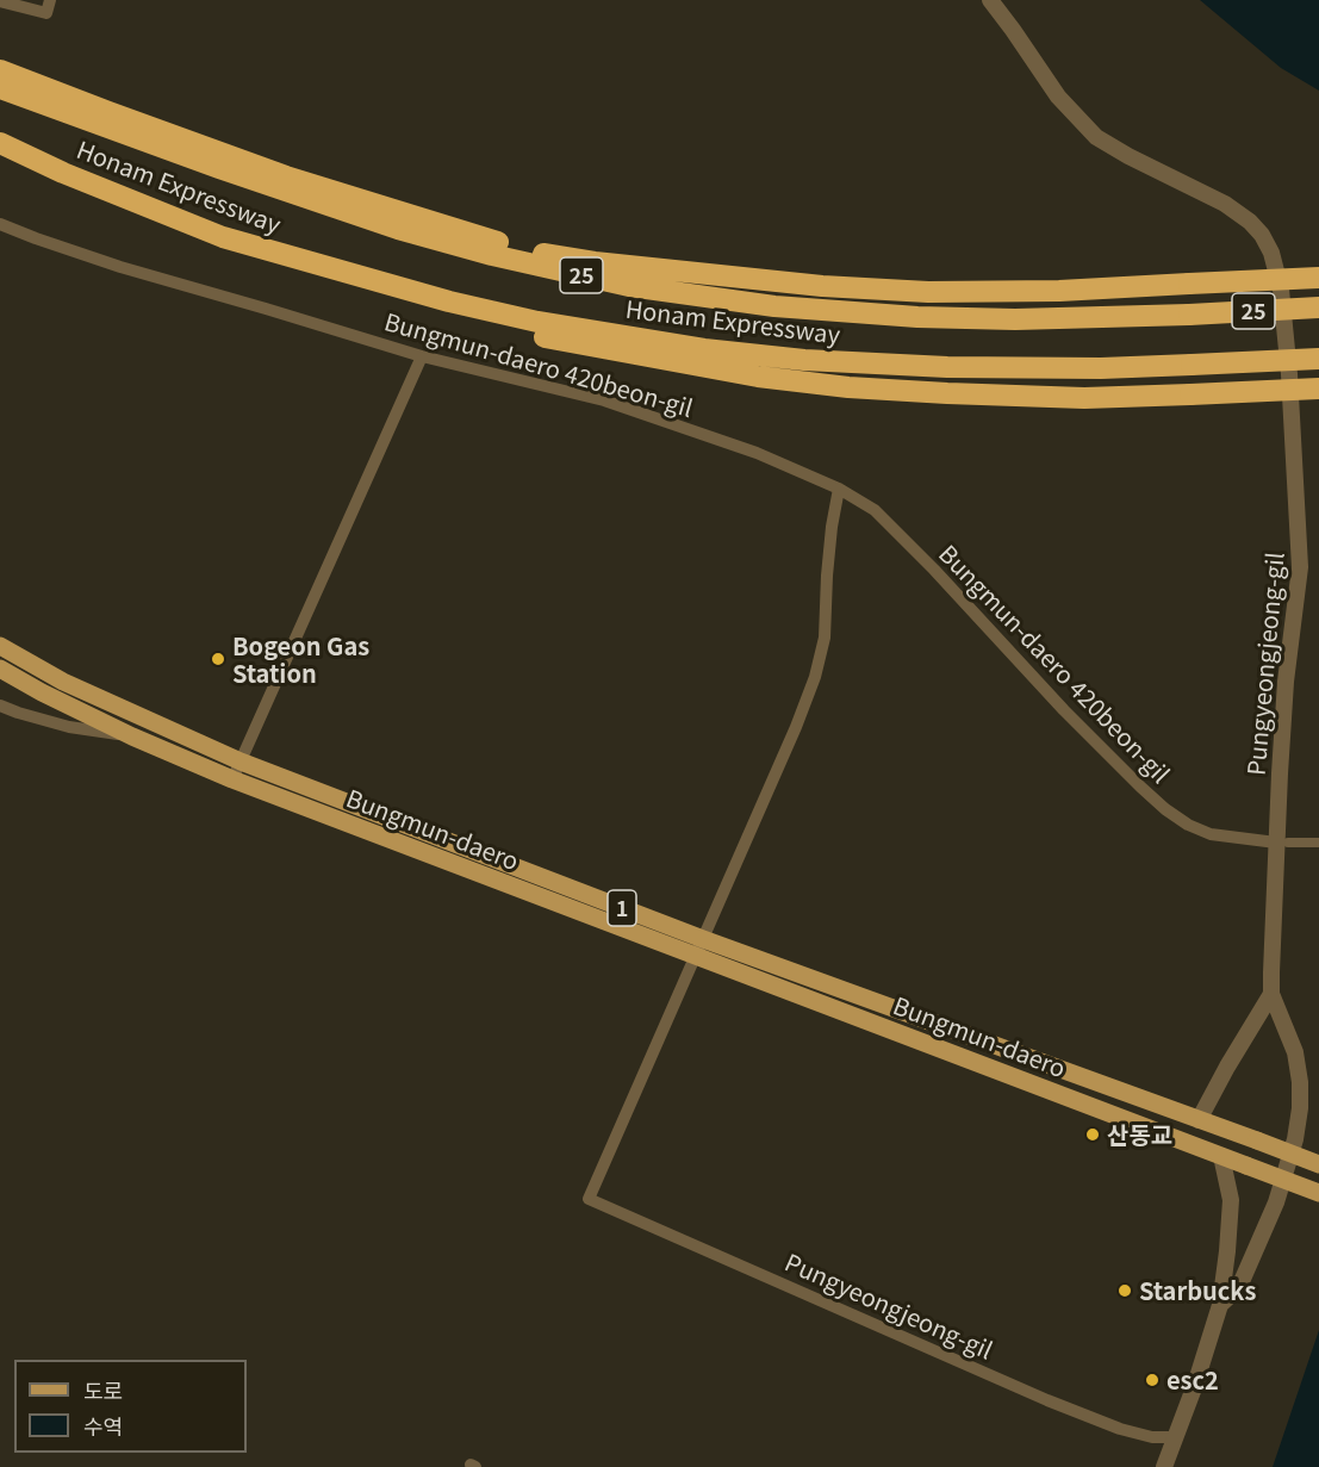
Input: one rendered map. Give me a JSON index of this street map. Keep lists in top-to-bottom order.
{
  "streets": {
    "highway": ["Honam Expressway", "25"],
    "main road": ["Bungmun-daero", "1"],
    "street": ["Bungmun-daero 420beon-gil", "Pungyeongjeong-gil"]
  },
  "crossings": [
    ["Bungmun-daero 420beon-gil", "Pungyeongjeong-gil"],
    ["Pungyeongjeong-gil", "Bungmun-daero"]
  ],
  "places": [
    "Bogeon Gas Station",
    "산동교",
    "Starbucks",
    "esc2"
  ],
  "legend": ["도로", "수역"]
}
